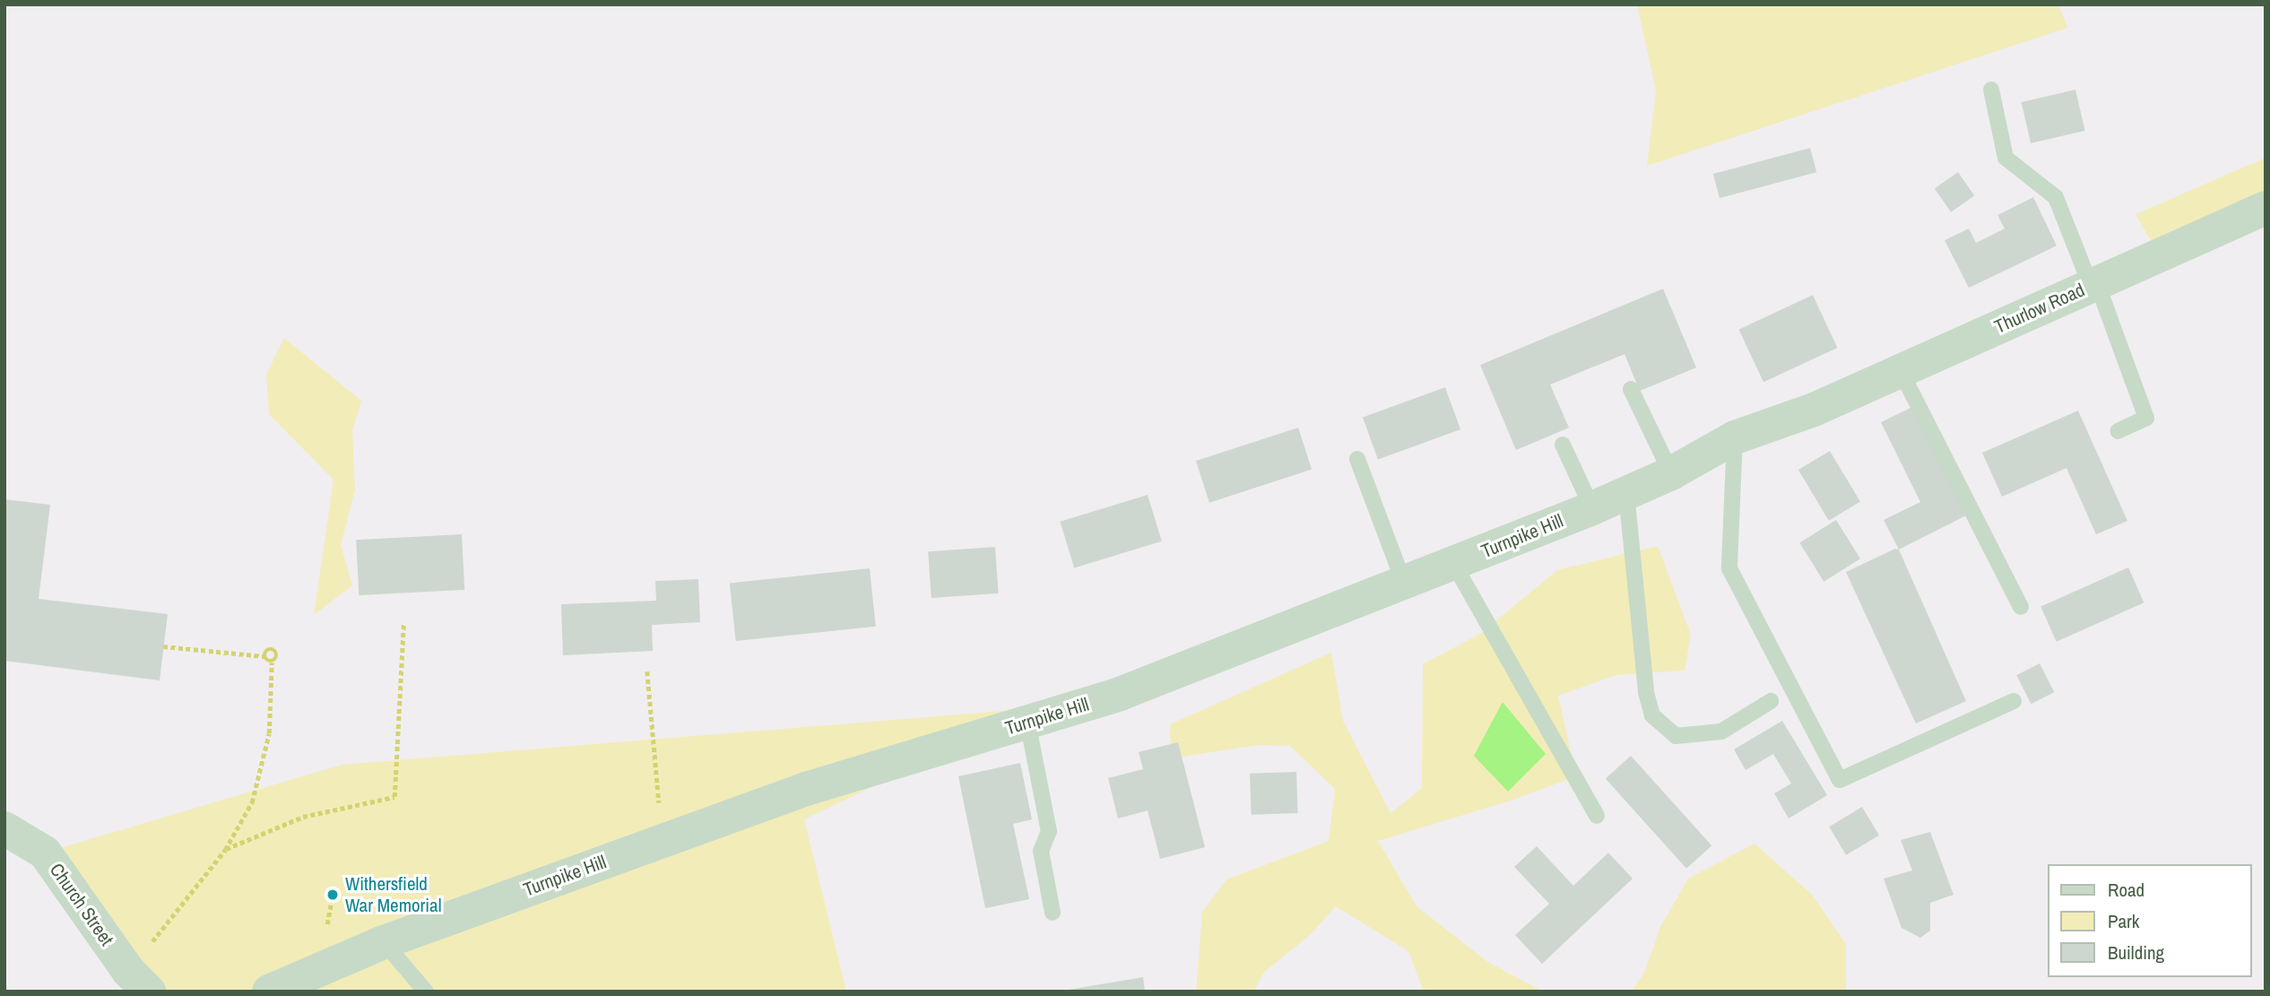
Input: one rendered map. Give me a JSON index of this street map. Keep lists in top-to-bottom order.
{
  "streets": {
    "street": ["Thurlow Road", "Turnpike Hill", "Church Street"]
  },
  "crossings": [
    ["Thurlow Road", "Turnpike Hill"]
  ],
  "places": ["Withersfield War Memorial"],
  "legend": ["Road", "Park", "Building"]
}
